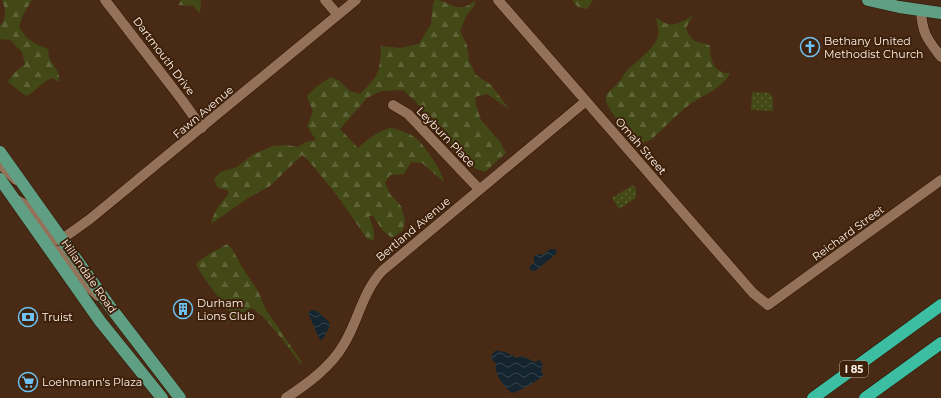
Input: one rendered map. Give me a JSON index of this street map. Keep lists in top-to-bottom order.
{
  "streets": {
    "highway": ["I 85"],
    "main road": ["Hillandale Road"],
    "street": [
      "Dartmouth Drive",
      "Fawn Avenue",
      "Leyburn Place",
      "Omah Street",
      "Bertland Avenue",
      "Reichard Street"
    ]
  },
  "crossings": [
    ["Dartmouth Drive", "Fawn Avenue"],
    ["Fawn Avenue", "Hillandale Road"],
    ["Leyburn Place", "Bertland Avenue"],
    ["Omah Street", "Bertland Avenue"],
    ["Omah Street", "Reichard Street"]
  ],
  "places": {
    "church": ["Bethany United Methodist Church"],
    "building": ["Durham Lions Club"],
    "bank": ["Truist"],
    "supermarket": ["Loehmann's Plaza"]
  }
}
